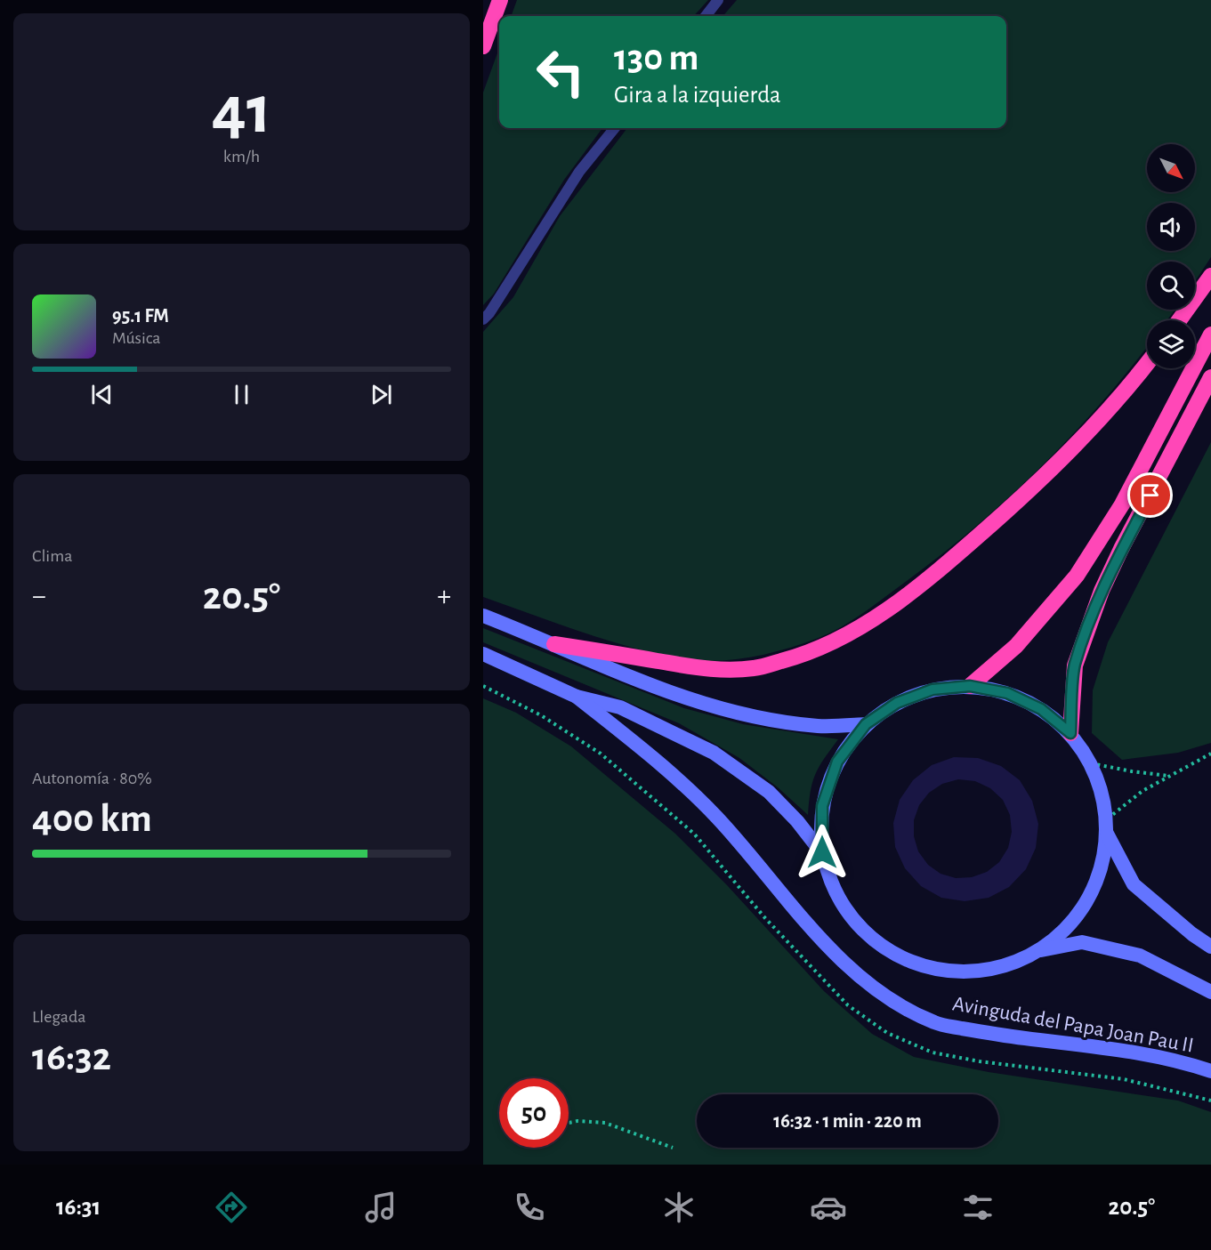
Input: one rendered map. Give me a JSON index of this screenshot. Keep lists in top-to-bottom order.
{
  "streets": {
    "main road": ["Avinguda del Papa Joan Pau II"]
  },
  "north": "bottom right",
  "page": {
    "tile": [
      ["41", "km/h"],
      "Clima",
      ["Autonomía · 80%", "400 km"],
      ["Llegada", "16:32"]
    ],
    "turn": ["130 m", "Gira a la izquierda"],
    "song": ["95.1 FM", "Música"],
    "heat": ["−", "20.5°", "+"],
    "limit": "50",
    "trip": "16:32 · 1 min · 220 m",
    "tabs": ["16:31", "20.5°"]
  }
}
